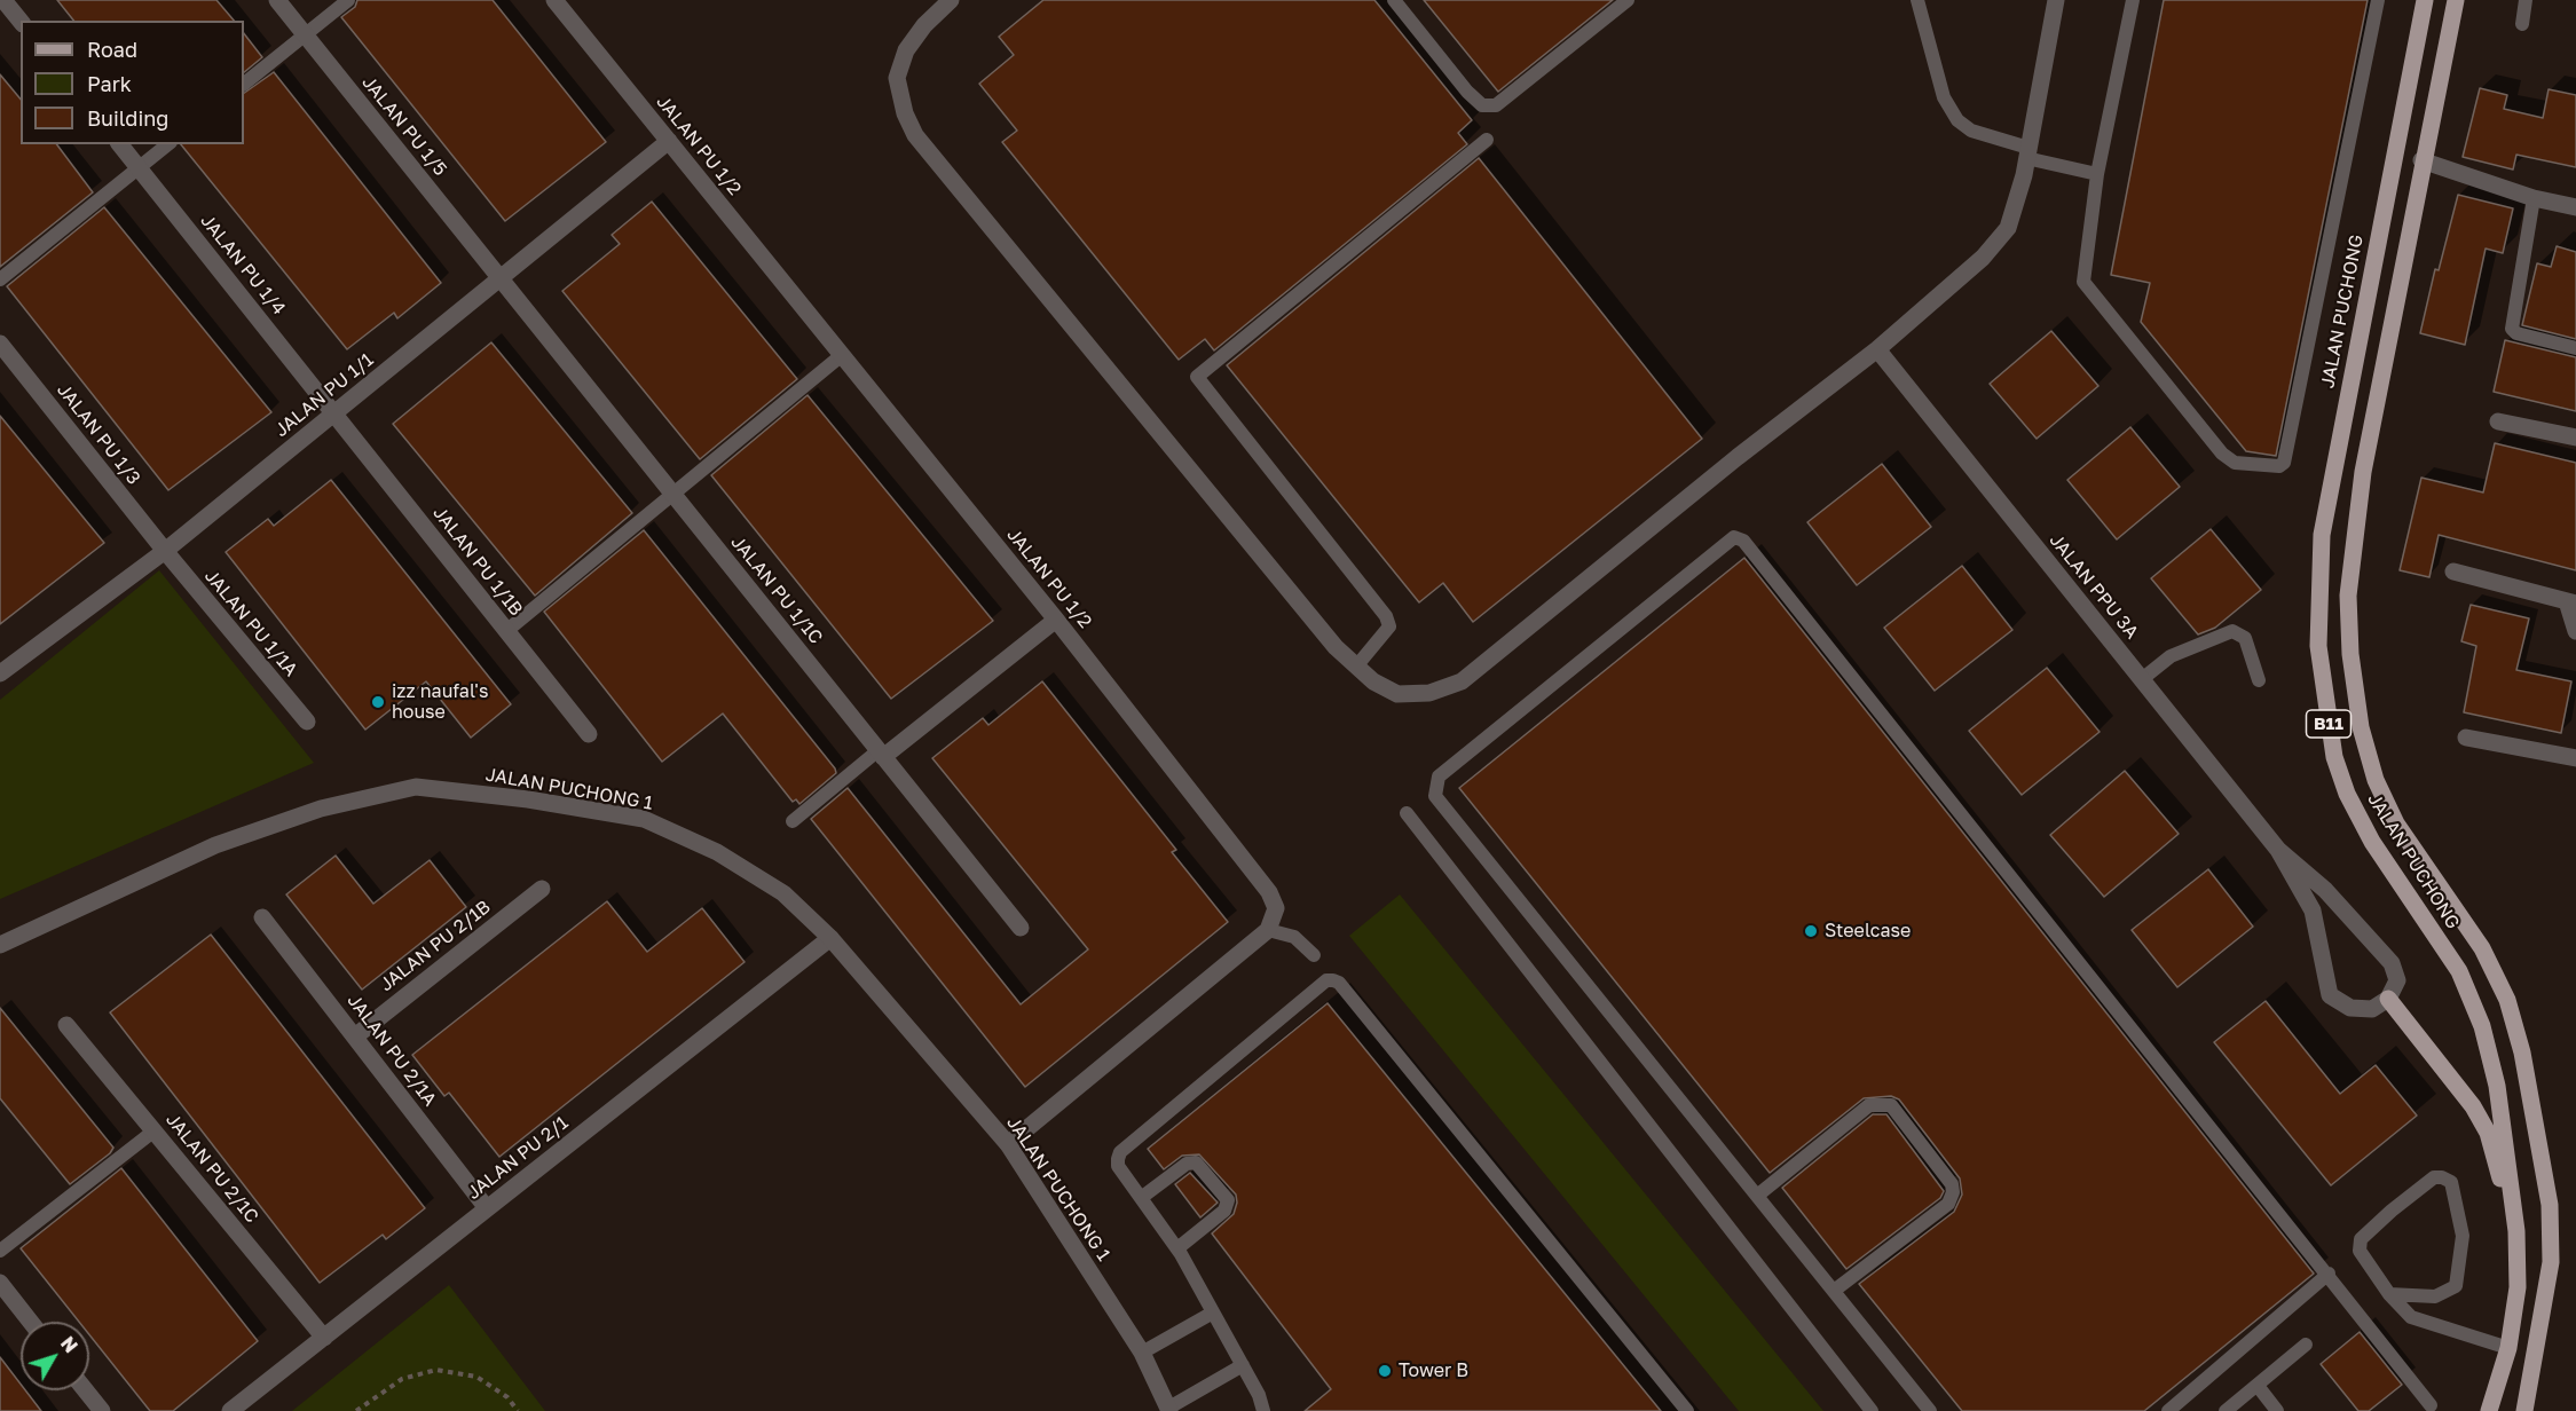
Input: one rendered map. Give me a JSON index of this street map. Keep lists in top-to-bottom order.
{
  "streets": {
    "main road": ["JALAN PUCHONG", "B11"],
    "street": [
      "JALAN PU 1/5",
      "JALAN PU 1/2",
      "JALAN PU 1/4",
      "JALAN PU 1/1",
      "JALAN PU 1/3",
      "JALAN PU 1/1B",
      "JALAN PPU 3A",
      "JALAN PU 1/1C",
      "JALAN PU 1/1A",
      "JALAN PUCHONG 1",
      "JALAN PU 2/1B",
      "JALAN PU 2/1A",
      "JALAN PU 2/1",
      "JALAN PU 2/1C"
    ]
  },
  "crossings": [
    ["JALAN PU 1/5", "JALAN PU 1/1"],
    ["JALAN PU 1/5", "JALAN PU 1/1C"],
    ["JALAN PU 1/2", "JALAN PU 1/1"],
    ["JALAN PU 1/4", "JALAN PU 1/1"],
    ["JALAN PU 1/4", "JALAN PU 1/1B"],
    ["JALAN PU 1/1", "JALAN PU 1/3"],
    ["JALAN PU 1/1", "JALAN PU 1/1B"],
    ["JALAN PU 1/1", "JALAN PU 1/1C"],
    ["JALAN PU 1/1", "JALAN PU 1/1A"],
    ["JALAN PU 1/3", "JALAN PU 1/1A"],
    ["JALAN PUCHONG 1", "JALAN PU 2/1"],
    ["JALAN PU 2/1B", "JALAN PU 2/1A"],
    ["JALAN PU 2/1A", "JALAN PU 2/1"],
    ["JALAN PU 2/1", "JALAN PU 2/1C"]
  ],
  "places": ["izz naufal's house", "Steelcase", "Tower B"],
  "legend": ["Road", "Park", "Building"],
  "north": "top right"
}
